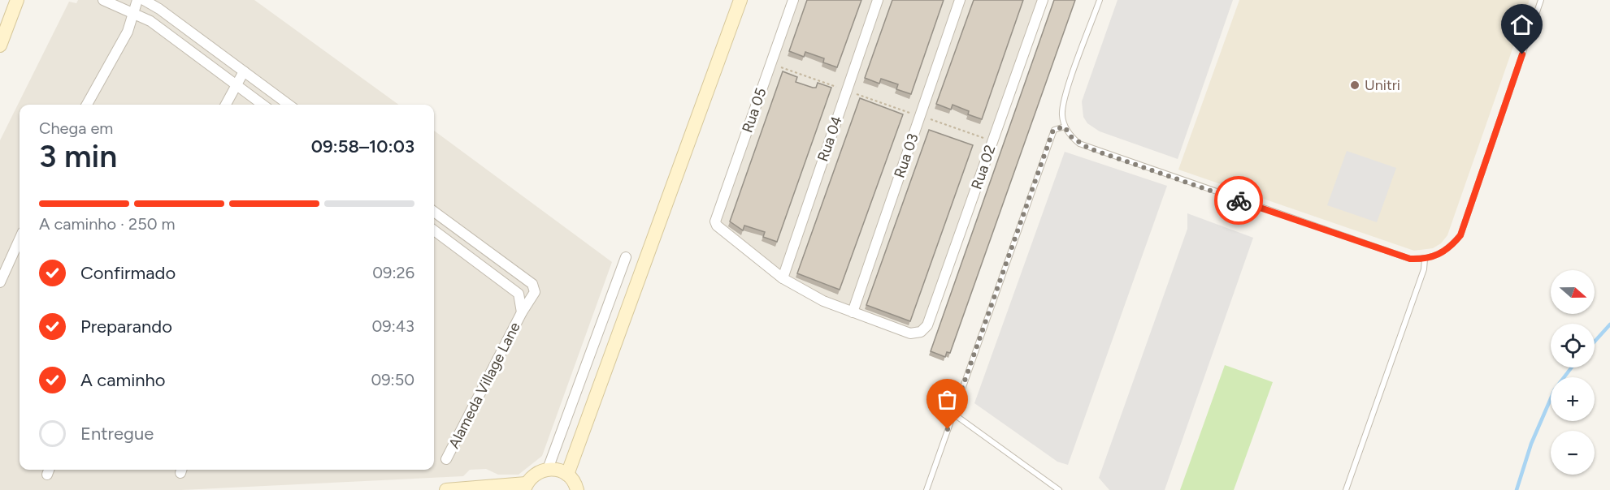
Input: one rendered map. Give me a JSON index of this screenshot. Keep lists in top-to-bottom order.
{
  "streets": {
    "street": [
      "Rua 05",
      "Rua 04",
      "Rua 03",
      "Rua 02",
      "Alameda Village Lane"
    ]
  },
  "crossings": [
    ["Rua 05", "Rua 04"],
    ["Rua 03", "Rua 02"]
  ],
  "places": ["Unitri"],
  "north": "right",
  "page": {
    "heading": ["3 min", "Chega em", "09:58–10:03"],
    "bar": "A caminho · 250 m",
    "list": [
      ["Confirmado", "09:26"],
      ["Preparando", "09:43"],
      ["A caminho", "09:50"],
      "Entregue"
    ],
    "map_buttons": ["+", "−"]
  }
}
